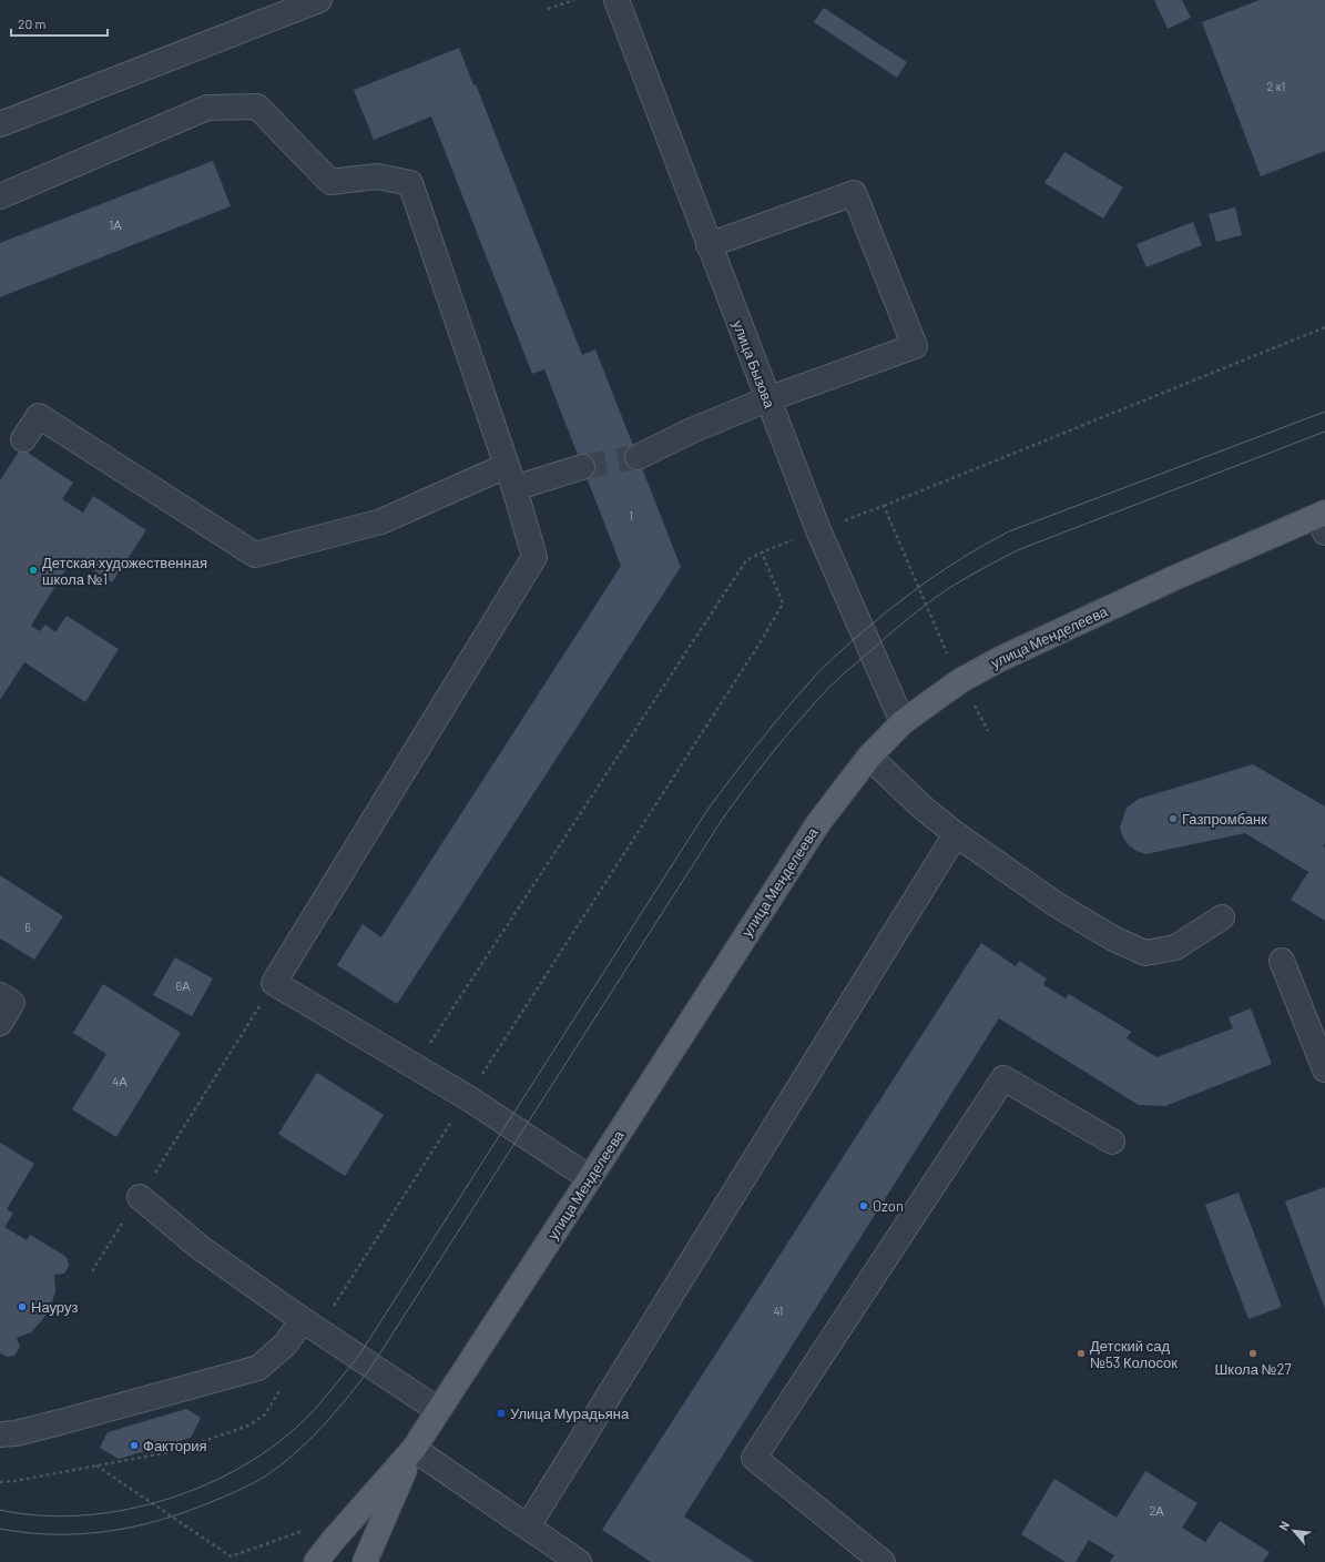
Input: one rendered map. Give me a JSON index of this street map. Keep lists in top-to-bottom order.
{
  "streets": {
    "main road": ["улица Менделеева"],
    "street": ["улица Бызова"]
  },
  "crossings": [
    ["улица Бызова", "улица Менделеева"]
  ],
  "places": {
    "other": [
      "Детская художественная школа №1",
      "Газпромбанк",
      "Ozon",
      "Науруз",
      "Детский сад №53 Колосок",
      "Школа №27",
      "Фактория"
    ],
    "transit": ["Улица Мурадьяна"]
  },
  "house_numbers": [
    "2 к1",
    "1А",
    "1",
    "6",
    "6А",
    "4А",
    "41",
    "2А"
  ],
  "scale_bar": "20 m",
  "north": "top left"
}
